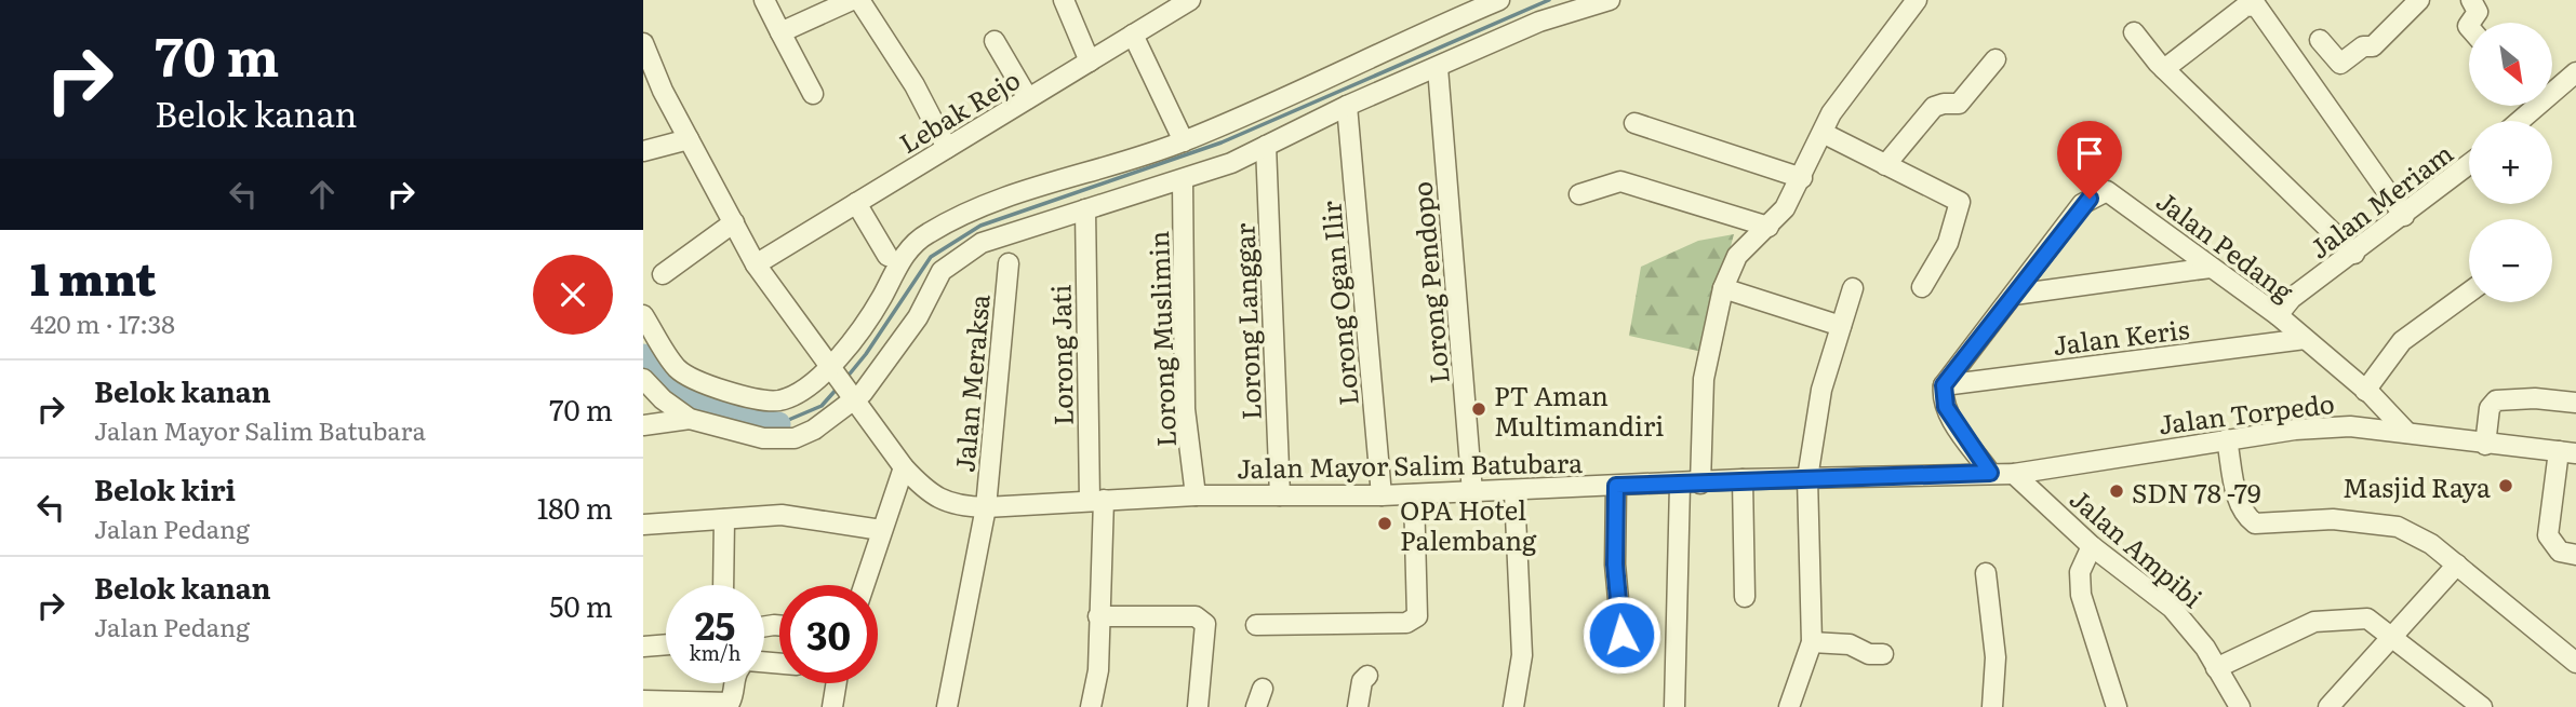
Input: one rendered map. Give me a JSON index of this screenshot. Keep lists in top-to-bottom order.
{
  "streets": {
    "street": [
      "Lebak Rejo",
      "Jalan Meriam",
      "Jalan Pedang",
      "Lorong Pendopo",
      "Lorong Ogan Ilir",
      "Lorong Langgar",
      "Jalan Keris",
      "Lorong Muslimin",
      "Lorong Jati",
      "Jalan Meraksa",
      "Jalan Torpedo",
      "Jalan Mayor Salim Batubara",
      "Jalan Ampibi"
    ]
  },
  "crossings": [
    ["Jalan Meriam", "Jalan Pedang"],
    ["Jalan Pedang", "Jalan Keris"],
    ["Jalan Pedang", "Jalan Torpedo"],
    ["Lorong Pendopo", "Jalan Mayor Salim Batubara"],
    ["Lorong Ogan Ilir", "Jalan Mayor Salim Batubara"],
    ["Lorong Langgar", "Jalan Mayor Salim Batubara"],
    ["Lorong Muslimin", "Jalan Mayor Salim Batubara"],
    ["Lorong Jati", "Jalan Mayor Salim Batubara"],
    ["Jalan Meraksa", "Jalan Mayor Salim Batubara"],
    ["Jalan Torpedo", "Jalan Mayor Salim Batubara"],
    ["Jalan Torpedo", "Jalan Ampibi"],
    ["Jalan Mayor Salim Batubara", "Jalan Ampibi"]
  ],
  "places": [
    "PT Aman Multimandiri",
    "Masjid Raya",
    "SDN 78 -79",
    "OPA Hotel Palembang"
  ],
  "north": "bottom right",
  "page": {
    "turn": ["70 m", "Belok kanan"],
    "map_buttons": ["+", "−"],
    "heading": ["1 mnt", "420 m · 17:38"],
    "list": [
      {
        "name": "Belok kanan",
        "note": "Jalan Mayor Salim Batubara",
        "value": "70 m"
      },
      {
        "name": "Belok kiri",
        "note": "Jalan Pedang",
        "value": "180 m"
      },
      {
        "name": "Belok kanan",
        "note": "Jalan Pedang",
        "value": "50 m"
      }
    ],
    "speed": "25 km/h",
    "limit": "30"
  }
}
